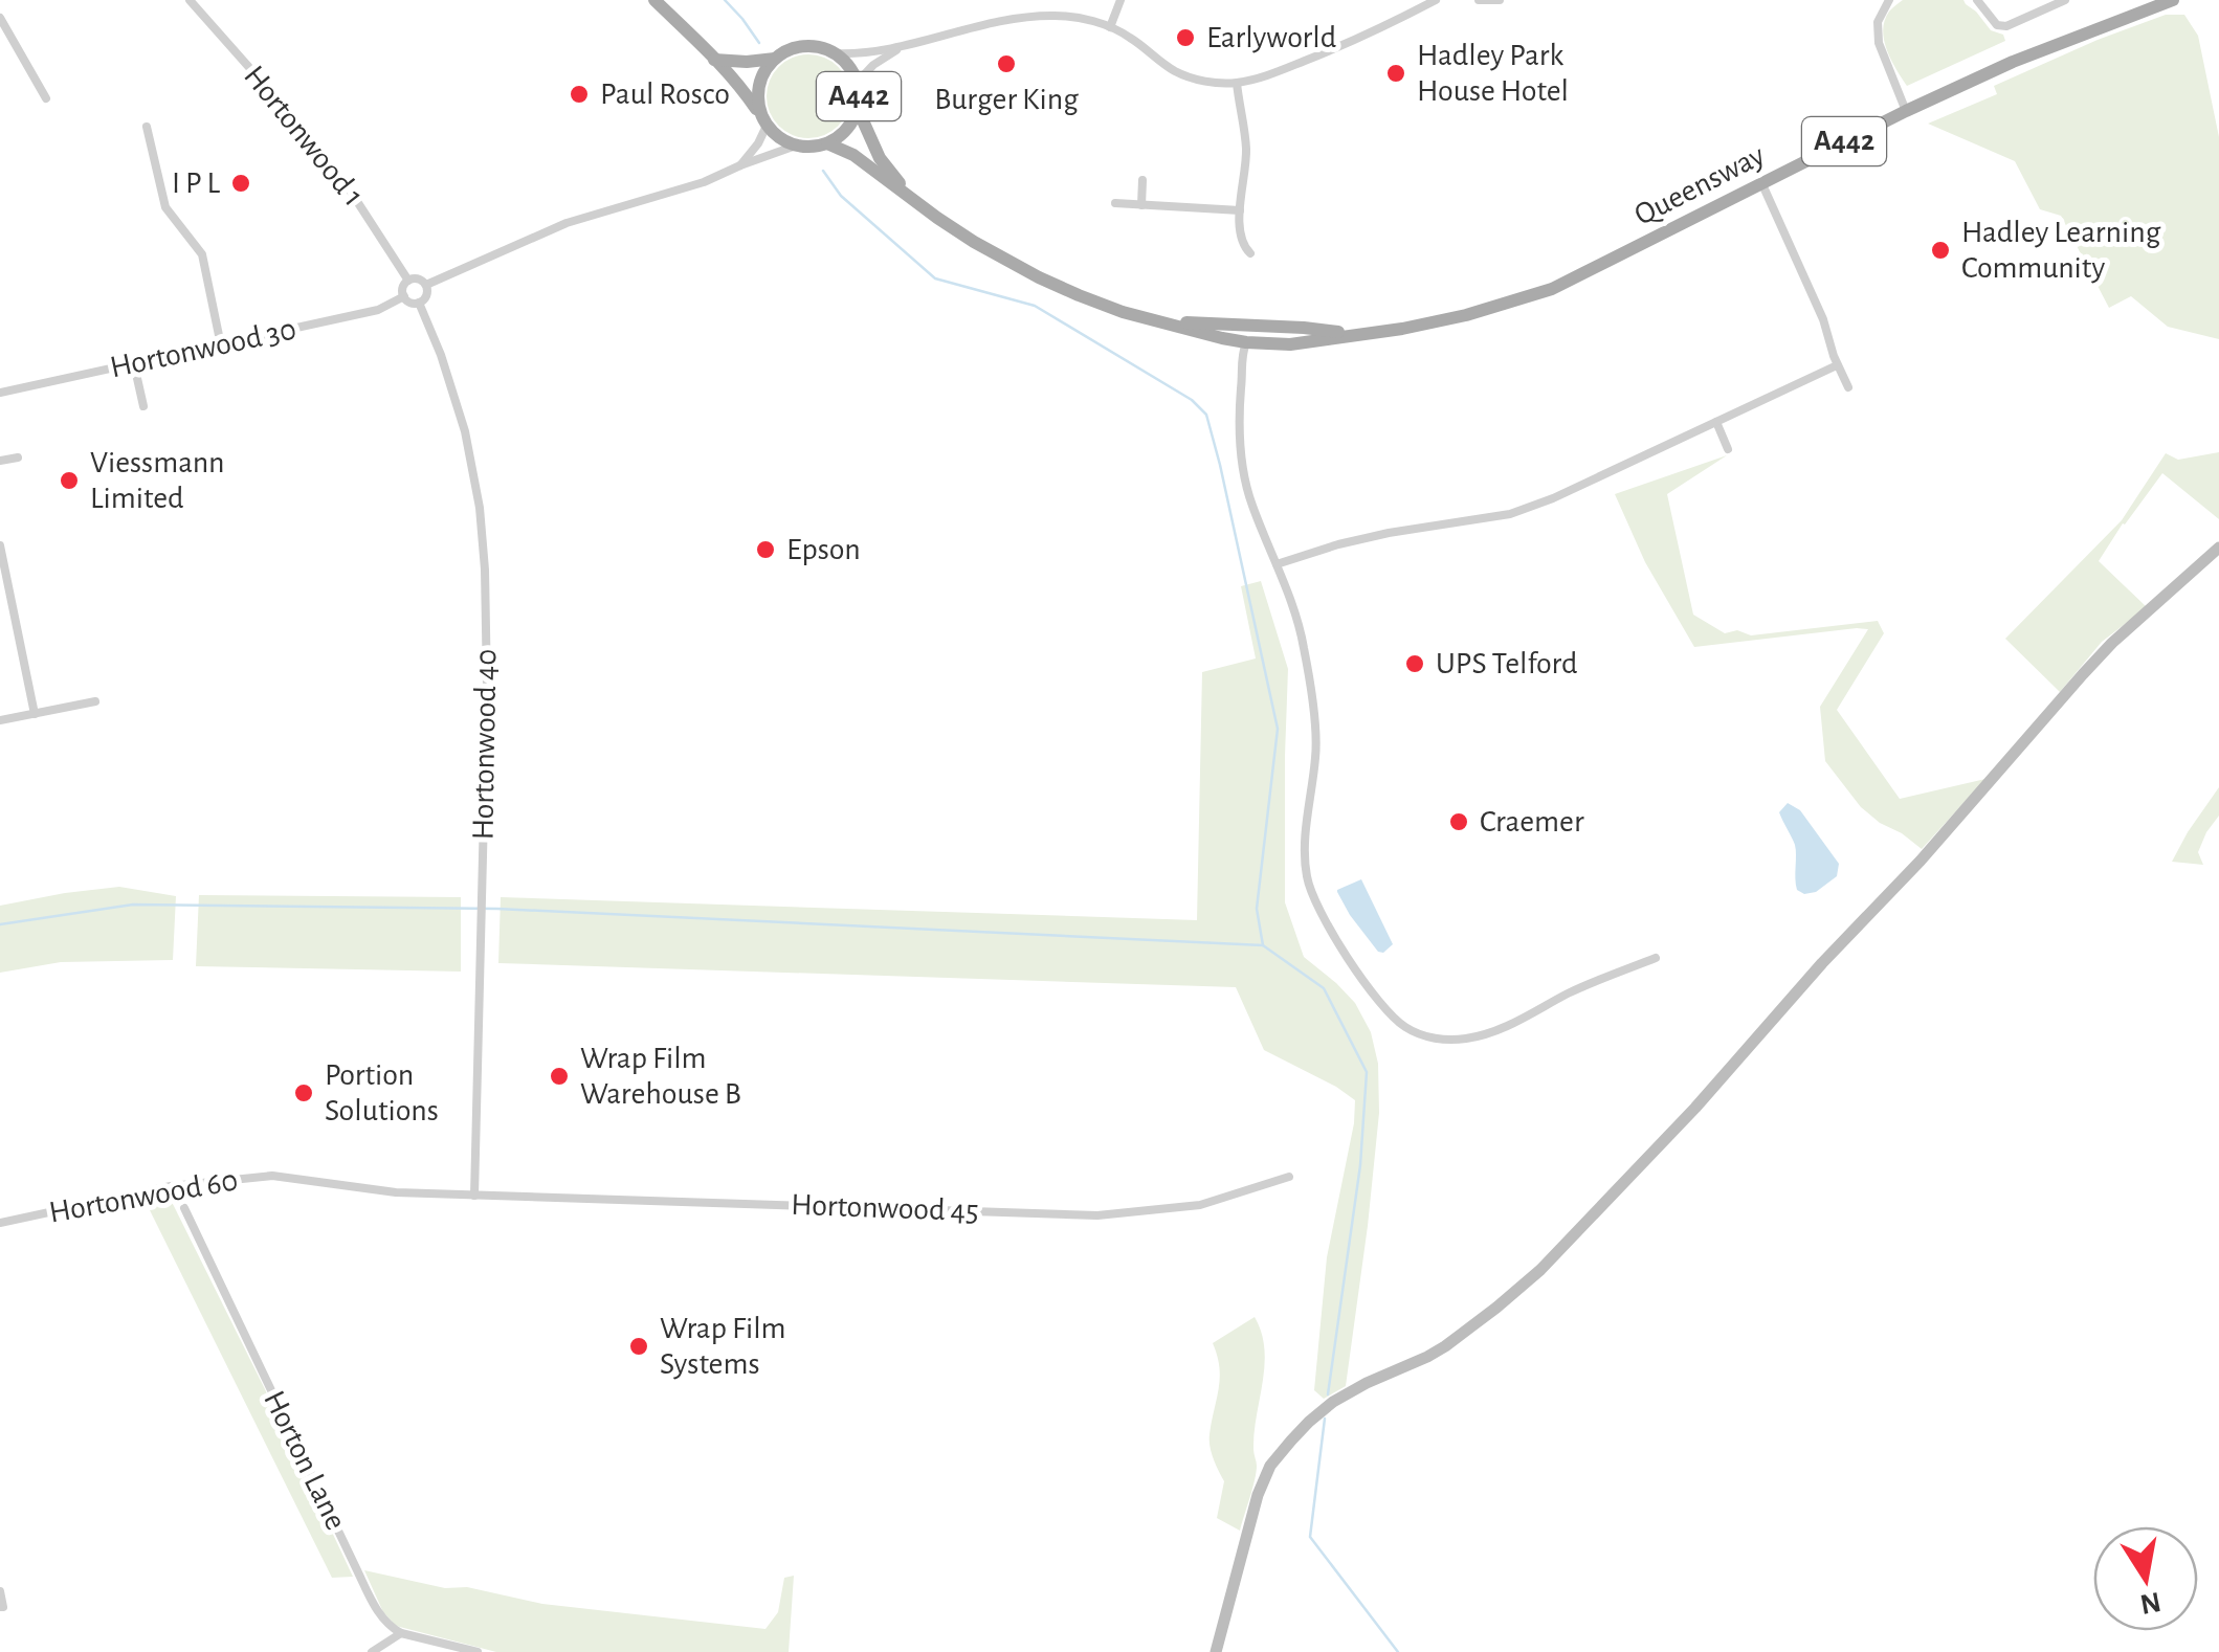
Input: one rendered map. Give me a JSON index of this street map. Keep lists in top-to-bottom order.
{
  "streets": {
    "main road": ["A442", "Queensway"],
    "street": [
      "Hortonwood 1",
      "Hortonwood 30",
      "Hortonwood 40",
      "Hortonwood 60",
      "Hortonwood 45",
      "Horton Lane"
    ]
  },
  "crossings": [
    ["A442", "Queensway"],
    ["Hortonwood 1", "Hortonwood 30"],
    ["Hortonwood 1", "Hortonwood 40"],
    ["Hortonwood 30", "Hortonwood 40"],
    ["Hortonwood 40", "Hortonwood 60"],
    ["Hortonwood 40", "Hortonwood 45"],
    ["Hortonwood 60", "Hortonwood 45"]
  ],
  "places": [
    "Earlyworld",
    "Burger King",
    "Hadley Park House Hotel",
    "Paul Rosco",
    "I P L",
    "Hadley Learning Community",
    "Viessmann Limited",
    "Epson",
    "UPS Telford",
    "Craemer",
    "Wrap Film Warehouse B",
    "Portion Solutions",
    "Wrap Film Systems"
  ],
  "north": "bottom"
}
